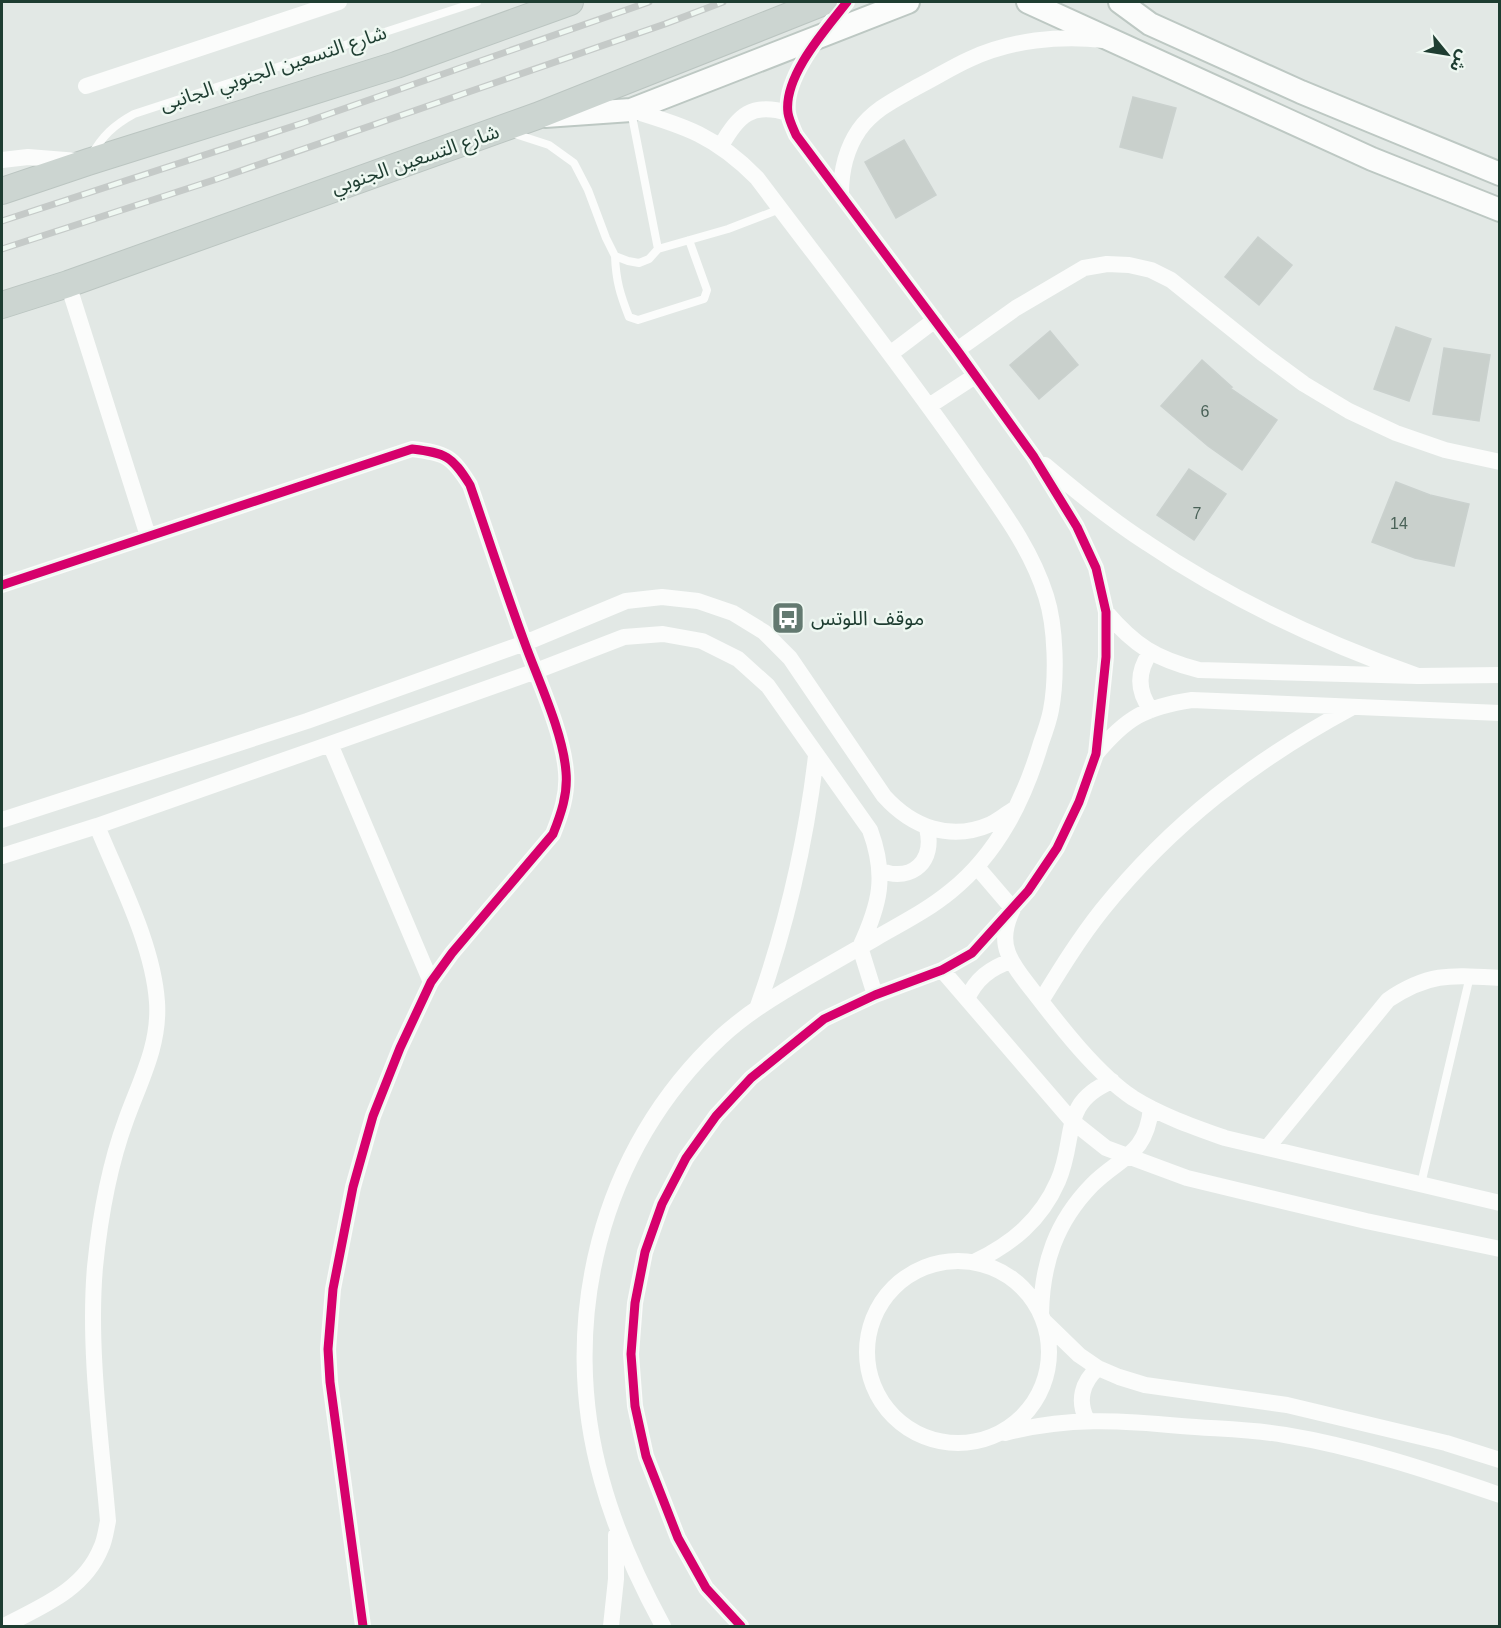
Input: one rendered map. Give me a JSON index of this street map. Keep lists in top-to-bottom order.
{
  "streets": {
    "main road": ["شارع التسعين الجنوبي"],
    "lane": ["شارع التسعين الجنوبي الجانبى"]
  },
  "places": {
    "bus stop": ["موقف اللوتس"]
  },
  "house_numbers": ["6", "7", "14"],
  "north": "bottom right"
}
